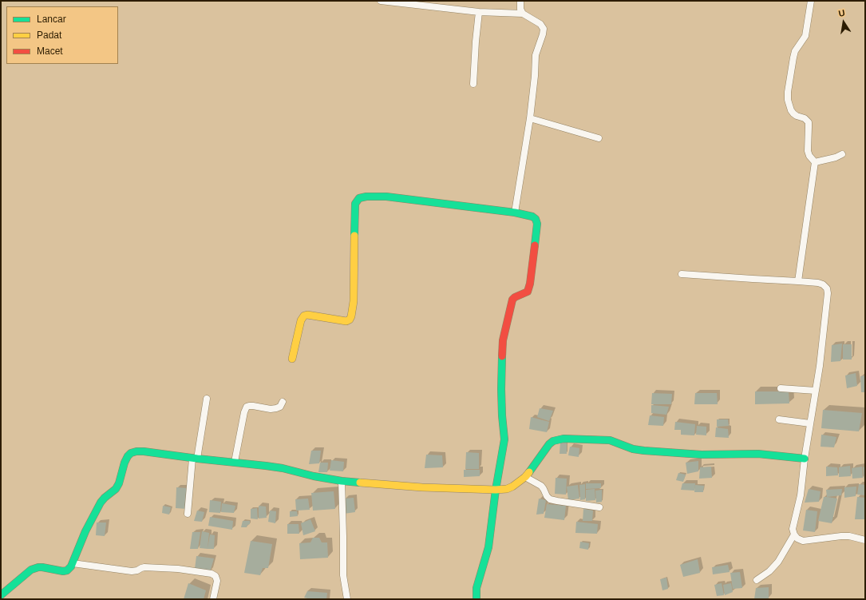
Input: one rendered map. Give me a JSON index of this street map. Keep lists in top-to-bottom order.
{
  "legend": ["Lancar", "Padat", "Macet"],
  "north": "top"
}
